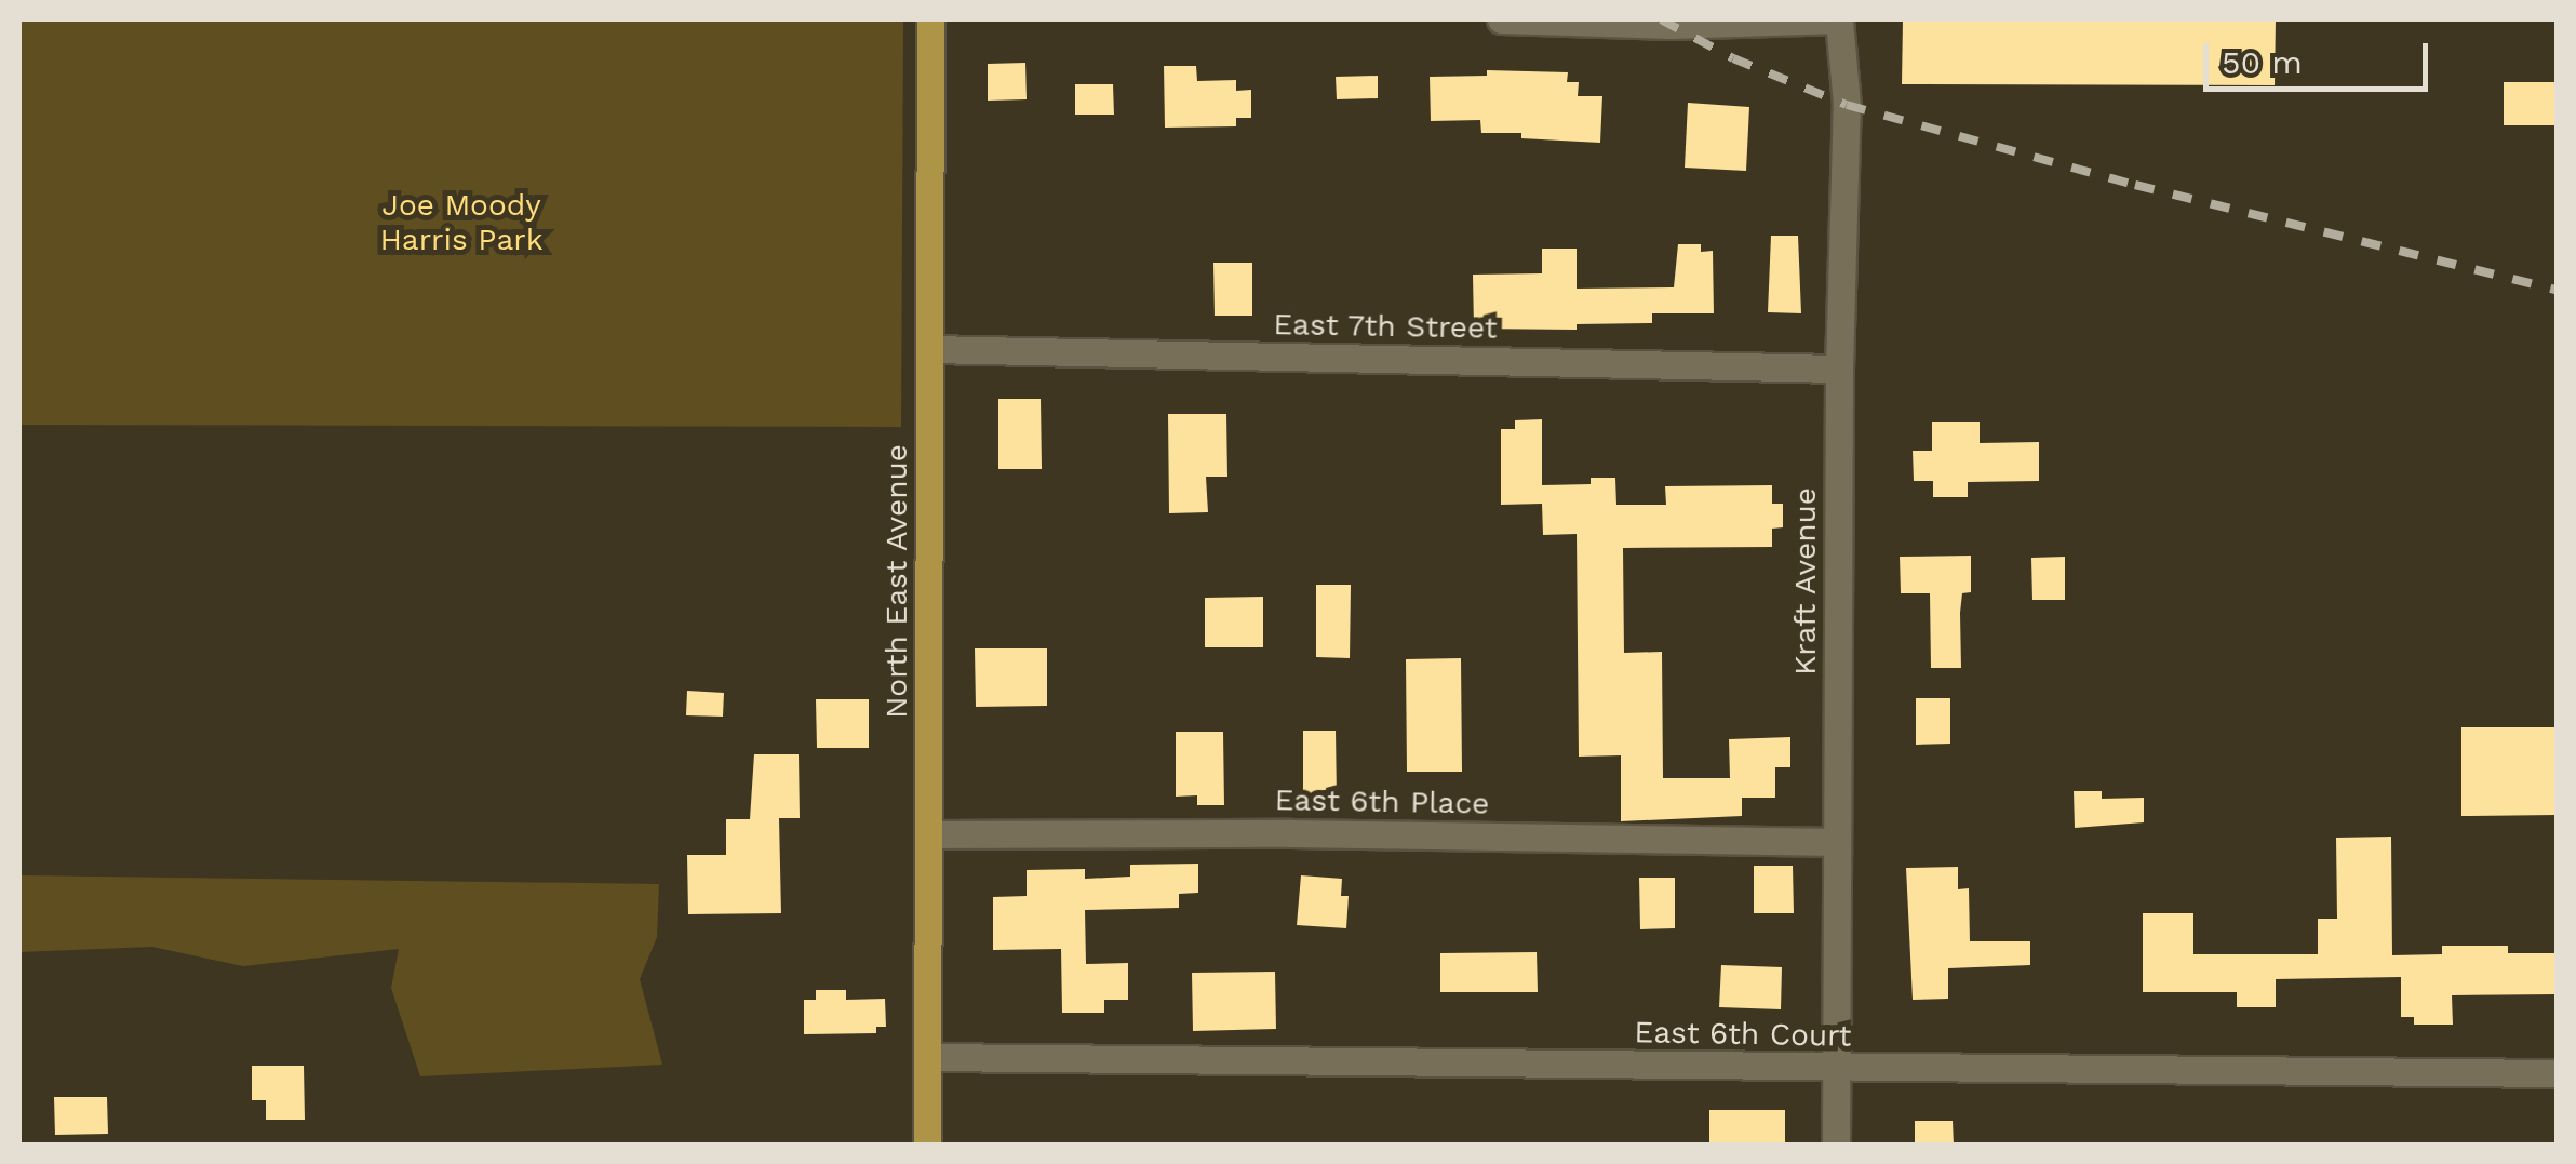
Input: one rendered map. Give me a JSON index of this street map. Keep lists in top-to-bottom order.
{
  "streets": {
    "main road": ["North East Avenue"],
    "street": [
      "East 7th Street",
      "Kraft Avenue",
      "East 6th Place",
      "East 6th Court"
    ]
  },
  "crossings": [
    ["East 7th Street", "North East Avenue"],
    ["East 7th Street", "Kraft Avenue"],
    ["North East Avenue", "East 6th Place"],
    ["North East Avenue", "East 6th Court"],
    ["Kraft Avenue", "East 6th Place"],
    ["Kraft Avenue", "East 6th Court"]
  ],
  "parks": ["Joe Moody Harris Park"],
  "scale_bar": "50 m"
}
